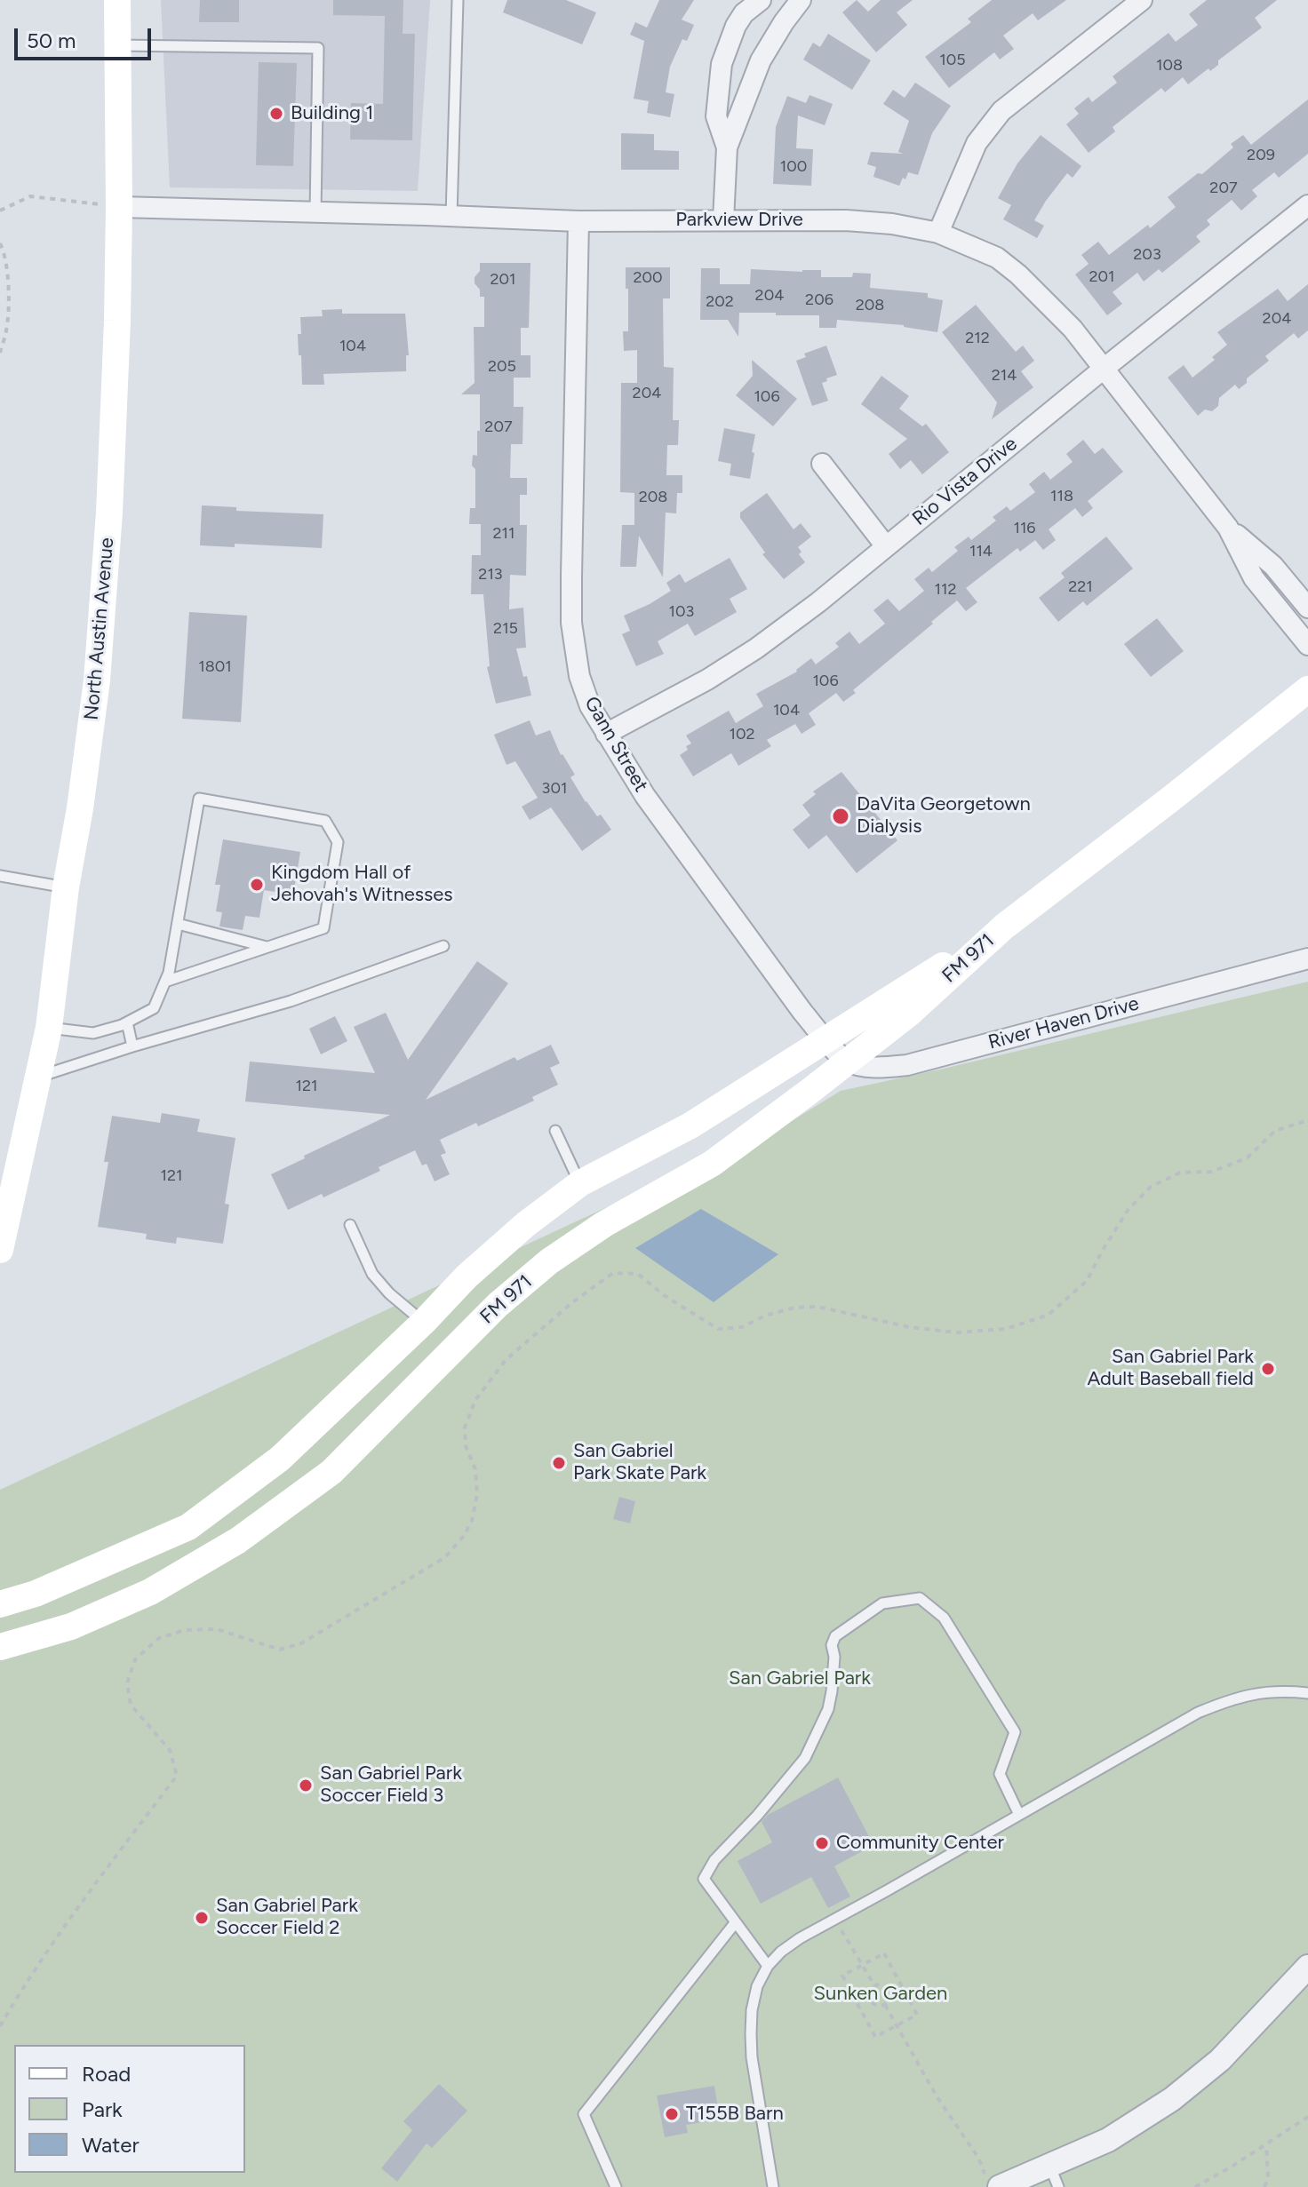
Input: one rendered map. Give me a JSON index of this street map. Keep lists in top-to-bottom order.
{
  "streets": {
    "main road": ["North Austin Avenue", "FM 971"],
    "street": [
      "Parkview Drive",
      "Rio Vista Drive",
      "Gann Street",
      "River Haven Drive"
    ]
  },
  "crossings": [
    ["Parkview Drive", "Rio Vista Drive"],
    ["Parkview Drive", "North Austin Avenue"],
    ["Parkview Drive", "Gann Street"],
    ["Rio Vista Drive", "Gann Street"],
    ["Gann Street", "FM 971"],
    ["FM 971", "River Haven Drive"]
  ],
  "parks": ["San Gabriel Park", "Sunken Garden"],
  "places": [
    "Building 1",
    "DaVita Georgetown Dialysis",
    "Kingdom Hall of Jehovah's Witnesses",
    "San Gabriel Park Adult Baseball field",
    "San Gabriel Park Skate Park",
    "San Gabriel Park Soccer Field 3",
    "Community Center",
    "San Gabriel Park Soccer Field 2",
    "T155B Barn"
  ],
  "house_numbers": [
    "105",
    "108",
    "209",
    "100",
    "207",
    "203",
    "201",
    "200",
    "201",
    "204",
    "206",
    "202",
    "208",
    "204",
    "212",
    "104",
    "205",
    "214",
    "204",
    "106",
    "207",
    "118",
    "208",
    "116",
    "211",
    "114",
    "213",
    "221",
    "112",
    "103",
    "215",
    "1801",
    "106",
    "104",
    "102",
    "301",
    "121",
    "121"
  ],
  "legend": ["Road", "Park", "Water"],
  "scale_bar": "50 m"
}
